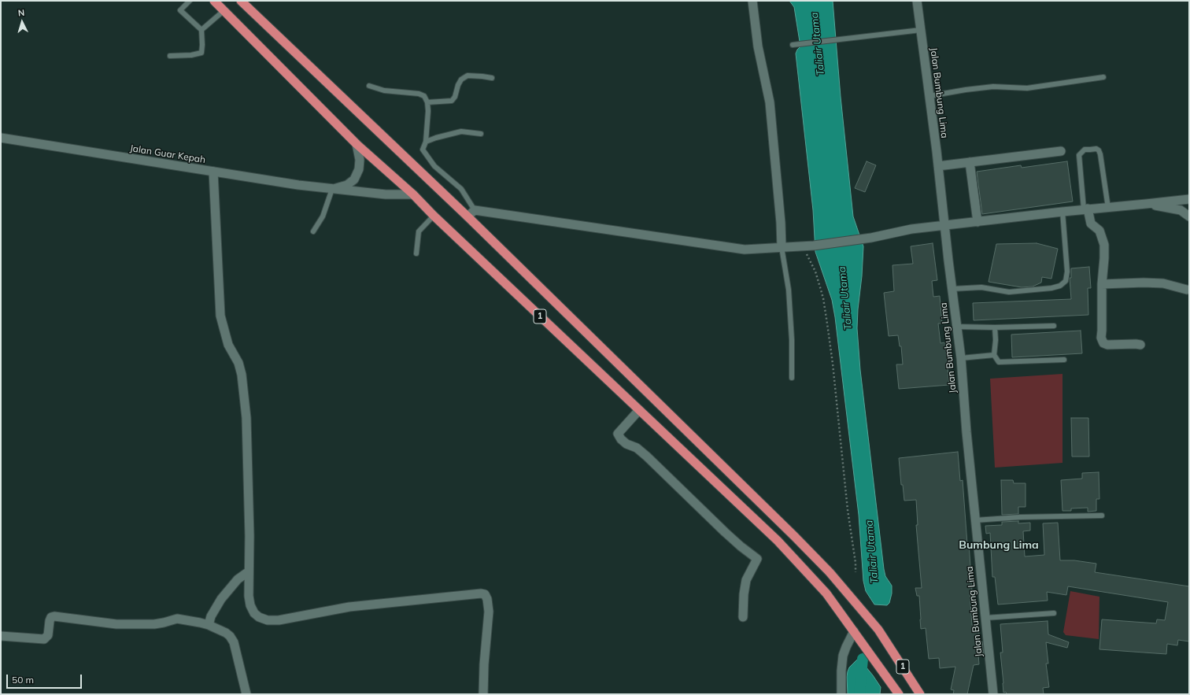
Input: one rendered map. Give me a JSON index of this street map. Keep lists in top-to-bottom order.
{
  "streets": {
    "highway": ["1"],
    "street": ["Jalan Bumbung Lima", "Jalan Guar Kepah"]
  },
  "crossings": [
    ["Jalan Guar Kepah", "1"]
  ],
  "districts": ["Bumbung Lima"],
  "water": ["Taliair Utama"],
  "scale_bar": "50 m",
  "north": "top"
}
